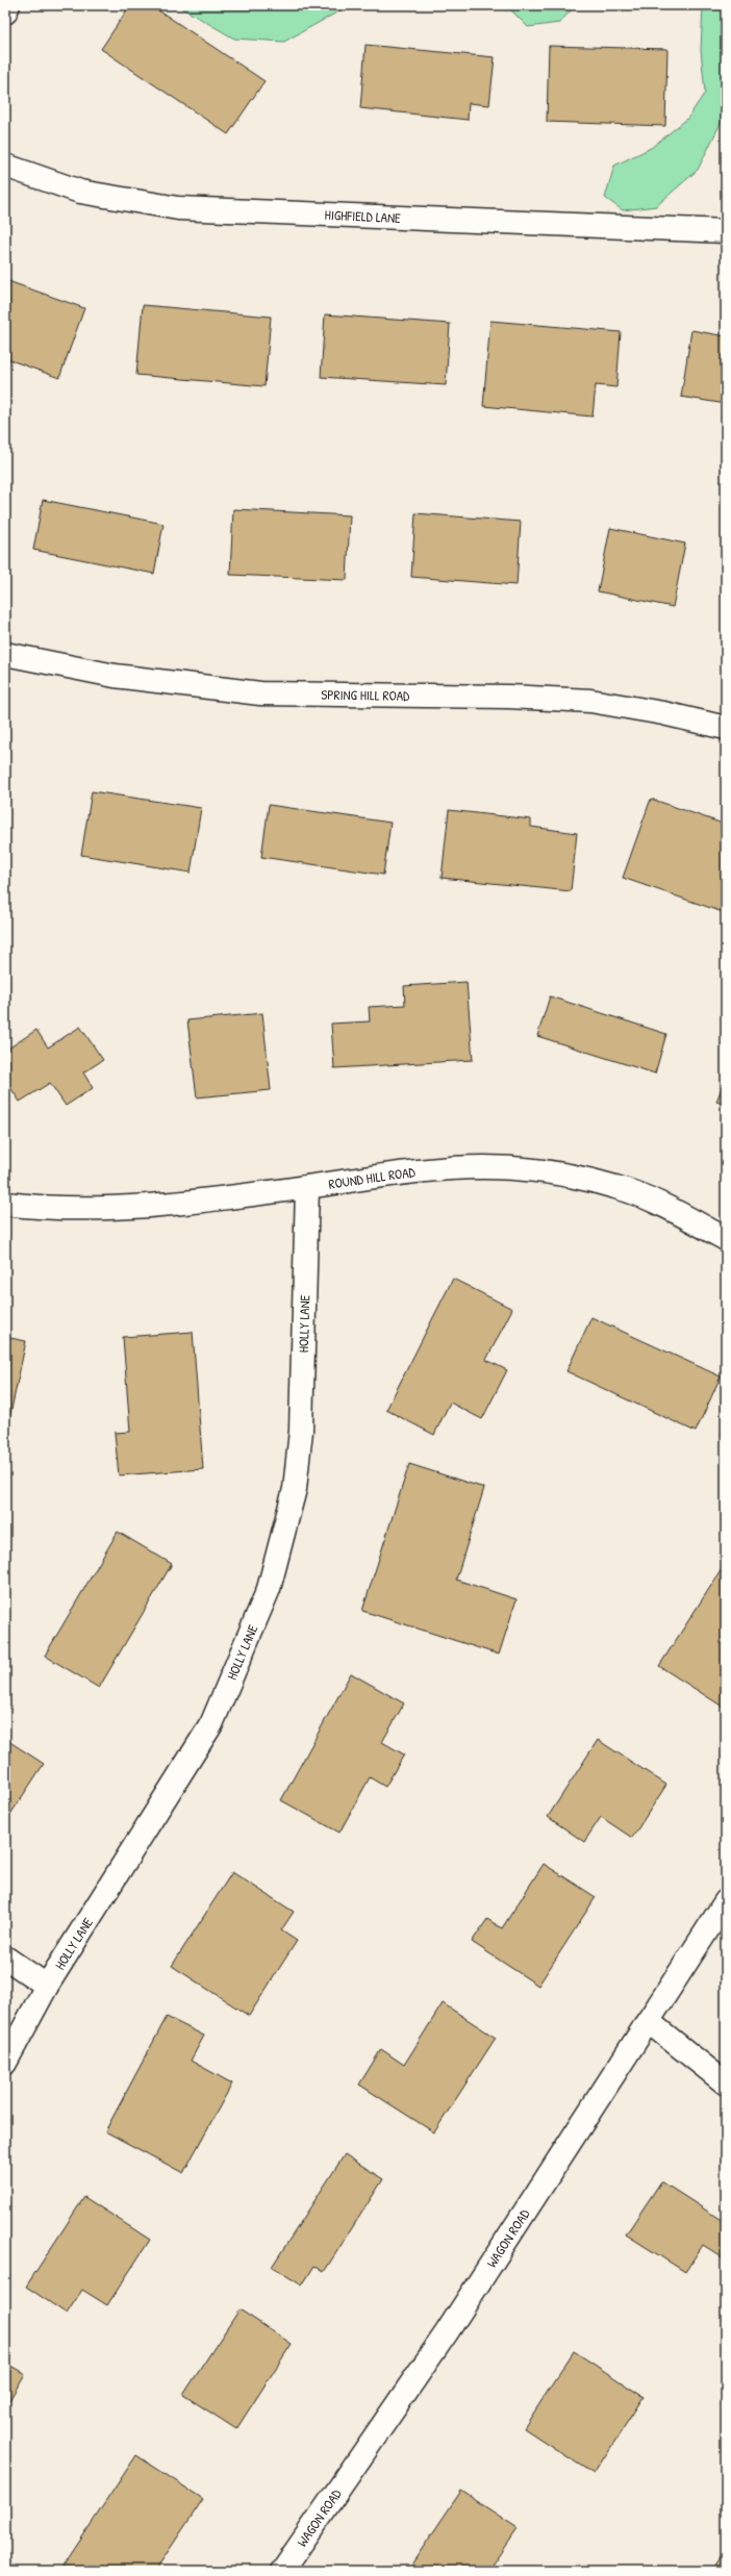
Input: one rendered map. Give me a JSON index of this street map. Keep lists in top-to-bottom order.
{
  "streets": {
    "street": [
      "HIGHFIELD LANE",
      "SPRING HILL ROAD",
      "ROUND HILL ROAD",
      "HOLLY LANE",
      "WAGON ROAD"
    ]
  },
  "crossings": [
    ["ROUND HILL ROAD", "HOLLY LANE"]
  ]
}
